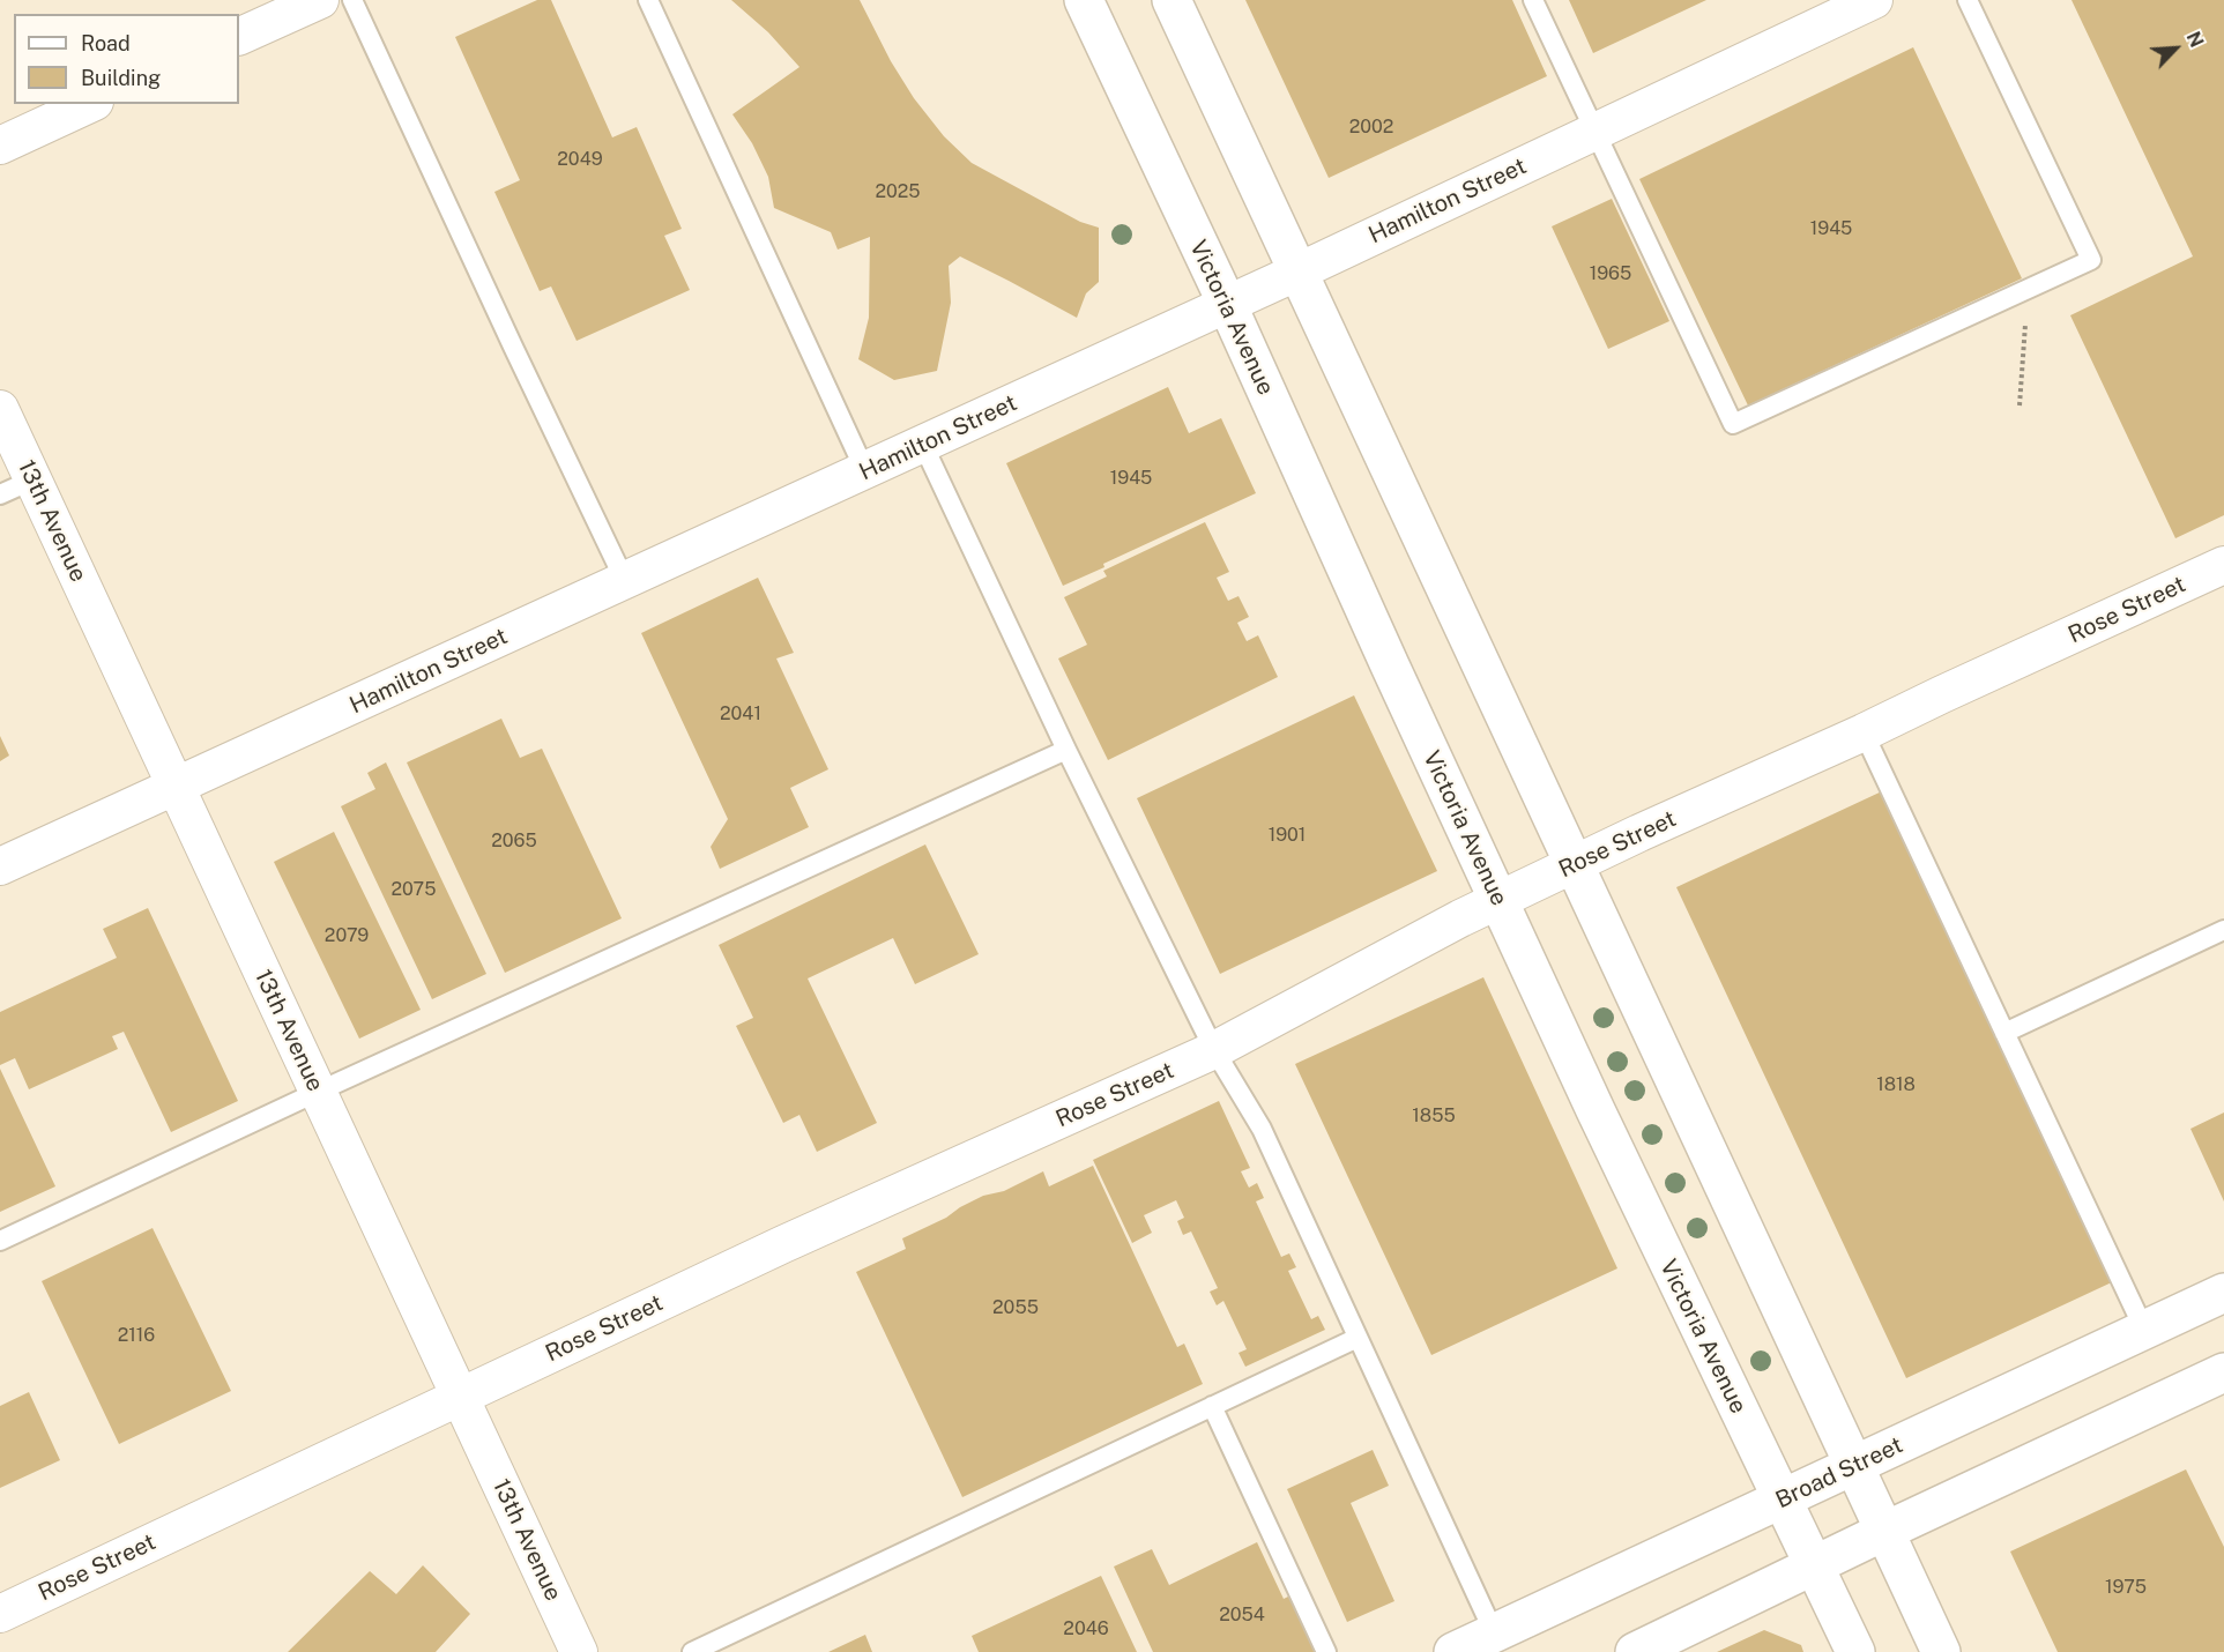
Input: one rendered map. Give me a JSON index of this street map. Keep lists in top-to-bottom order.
{
  "streets": {
    "main road": ["Victoria Avenue", "Broad Street"],
    "street": ["Hamilton Street", "13th Avenue", "Rose Street"]
  },
  "crossings": [
    ["Hamilton Street", "Victoria Avenue"],
    ["Hamilton Street", "13th Avenue"],
    ["Victoria Avenue", "Rose Street"],
    ["Victoria Avenue", "Broad Street"],
    ["13th Avenue", "Rose Street"]
  ],
  "house_numbers": [
    "2002",
    "2049",
    "2025",
    "1945",
    "1965",
    "1945",
    "2041",
    "1901",
    "2065",
    "2075",
    "2079",
    "1818",
    "1855",
    "2055",
    "2116",
    "1975",
    "2054",
    "2046"
  ],
  "legend": ["Road", "Building"],
  "north": "top right"
}
